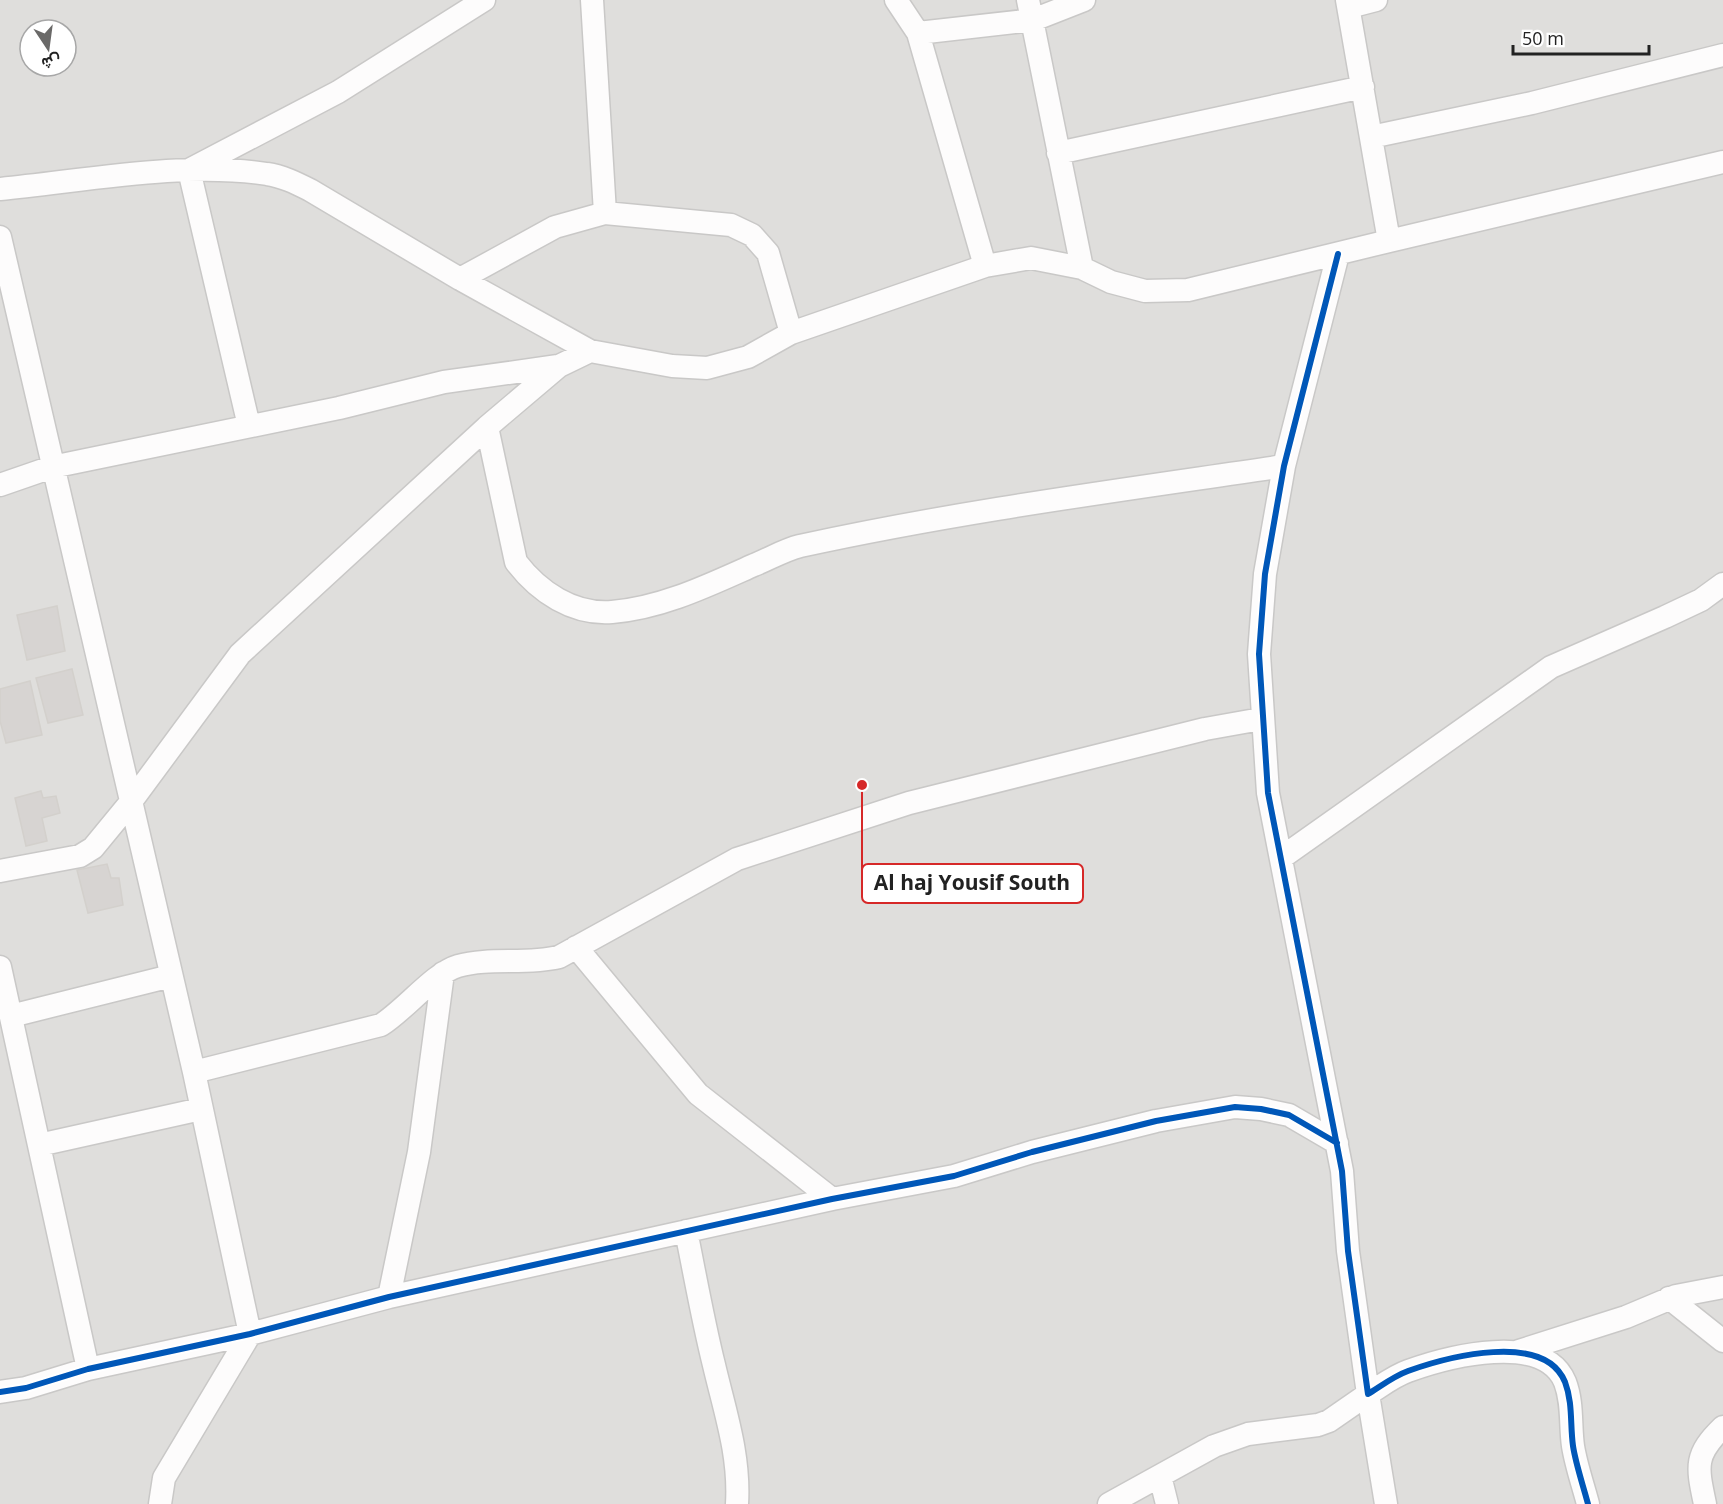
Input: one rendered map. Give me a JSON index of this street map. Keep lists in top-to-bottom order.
{
  "places": ["Al haj Yousif South"],
  "scale_bar": "50 m",
  "north": "bottom"
}
